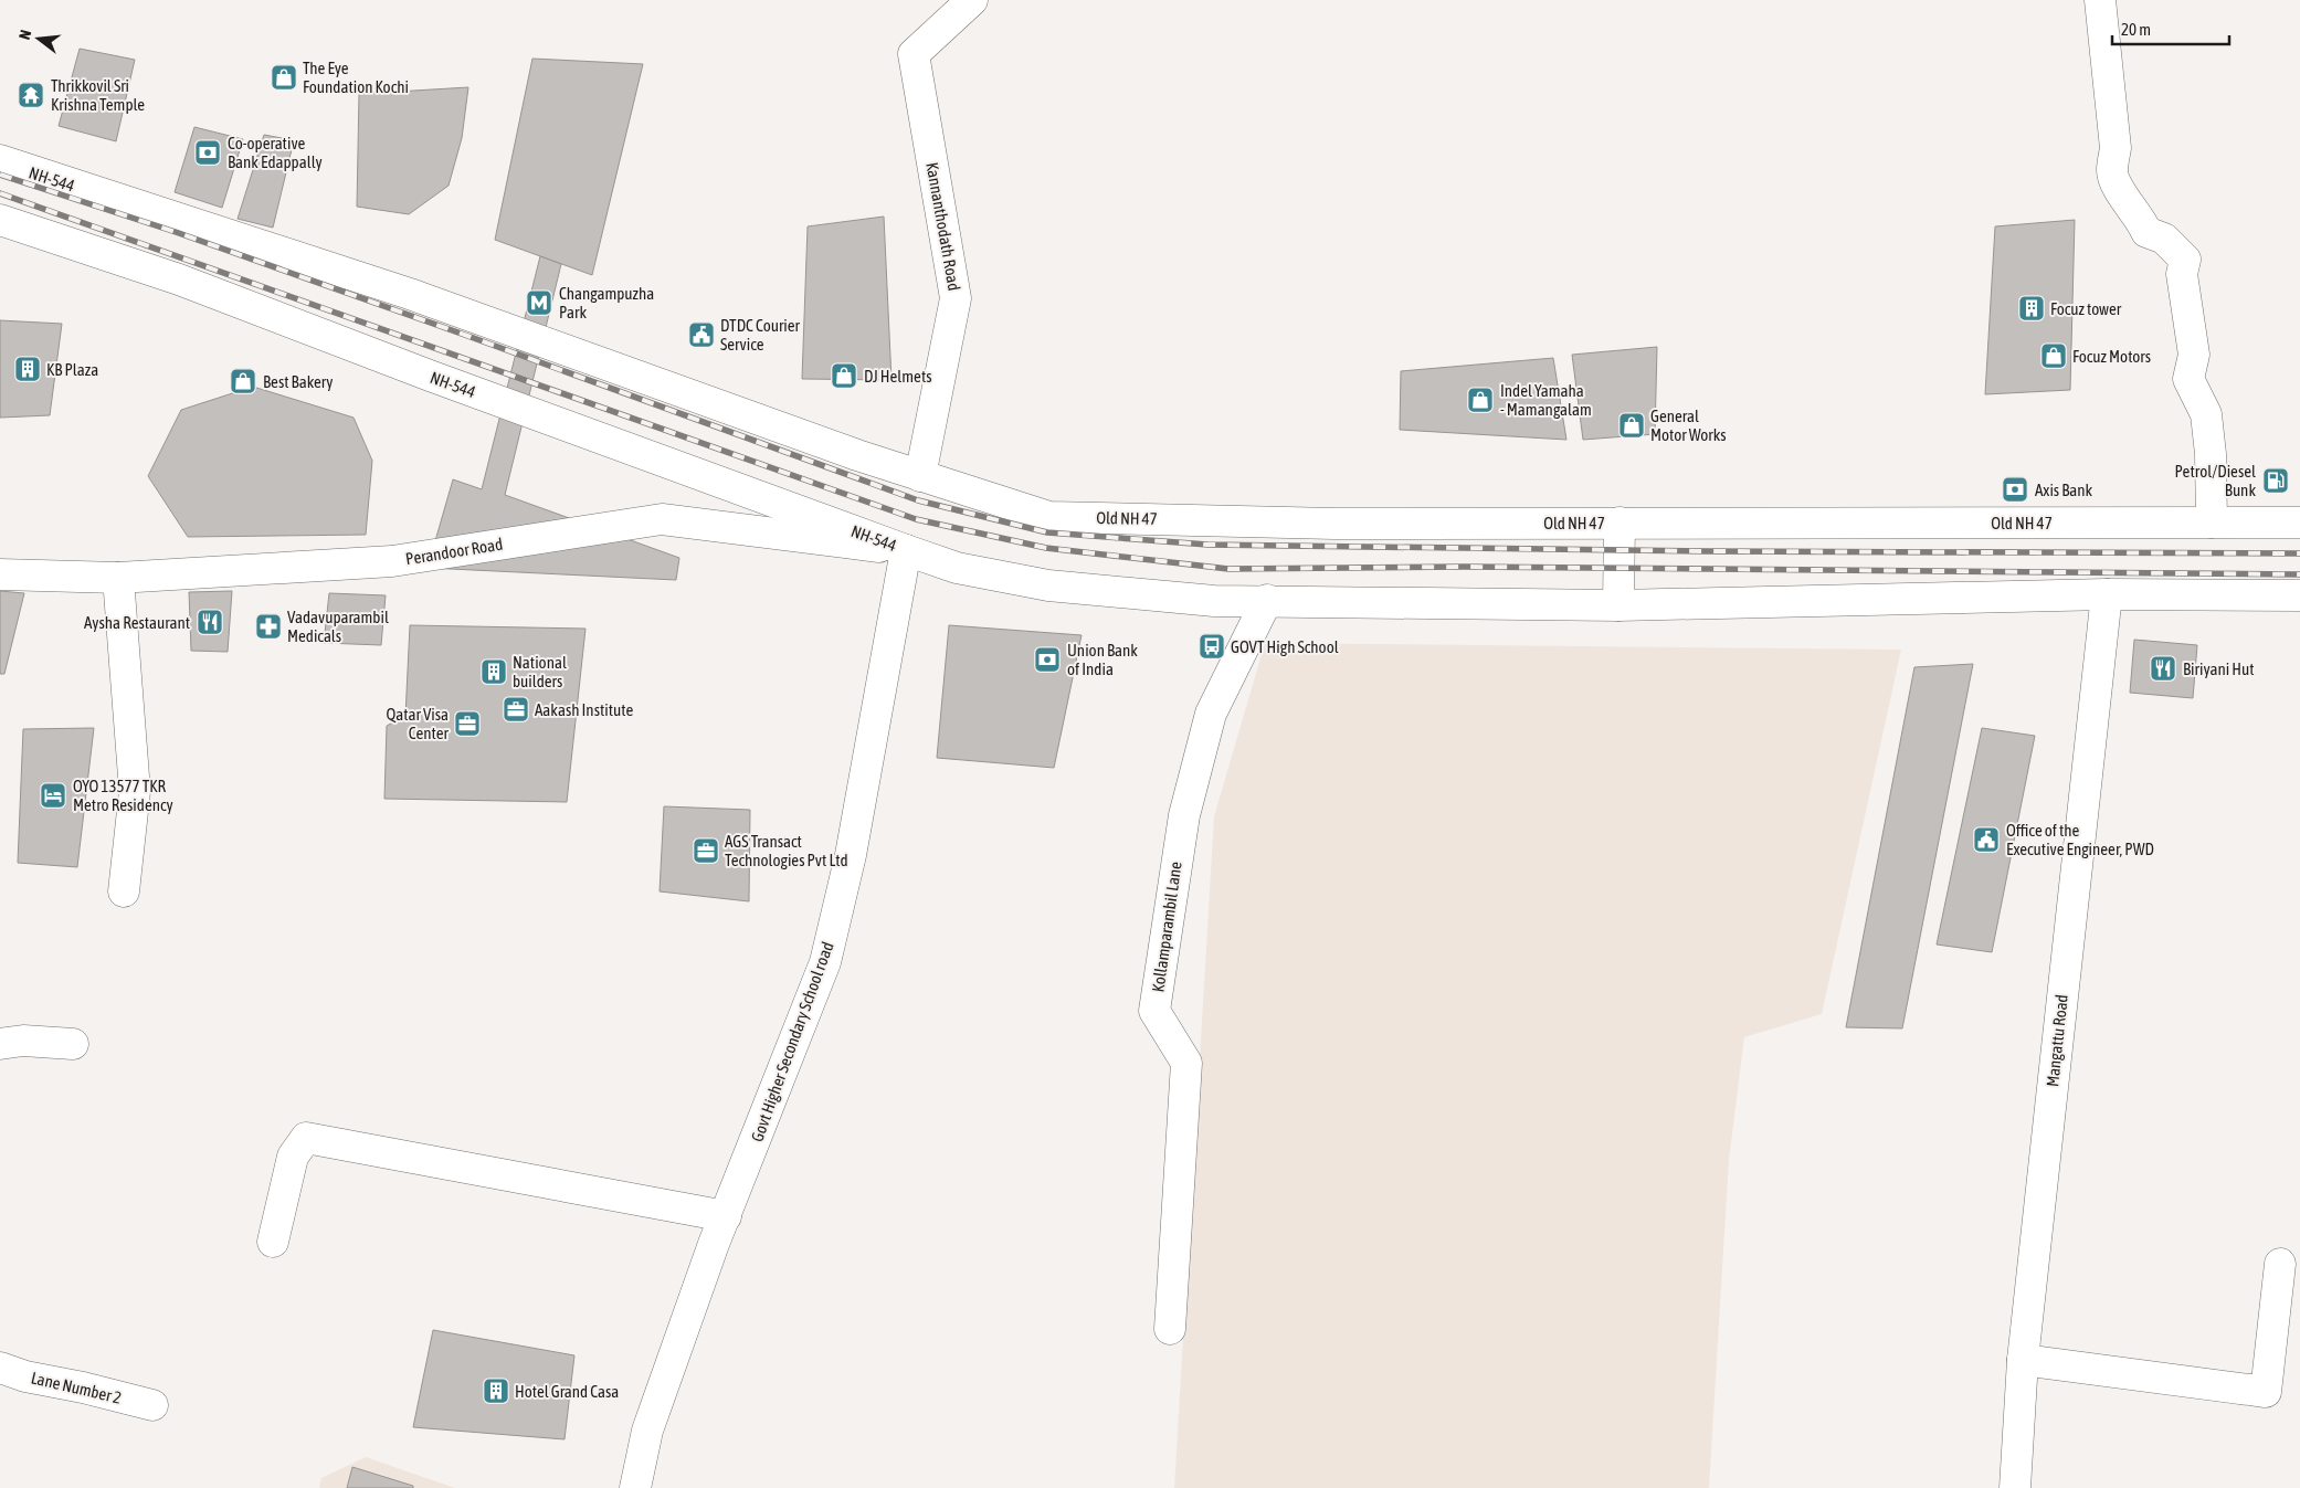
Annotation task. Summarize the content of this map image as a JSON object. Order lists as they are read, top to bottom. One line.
{"streets":{"main road":["NH-544","Kannanthodath Road","Old NH 47","Perandoor Road","Kollamparambil Lane","Mangattu Road","Govt Higher Secondary School road","Lane Number 2"]},"crossings":[["NH-544","Old NH 47"],["NH-544","Perandoor Road"],["NH-544","Govt Higher Secondary School road"],["Kannanthodath Road","Old NH 47"],["Perandoor Road","Govt Higher Secondary School road"]],"places":{"shop":["The Eye Foundation Kochi","Focuz Motors","DJ Helmets","Best Bakery","Indel Yamaha - Mamangalam","General Motor Works"],"temple":["Thrikkovil Sri Krishna Temple"],"bank":["Co-operative Bank Edappally","Axis Bank","Union Bank of India"],"metro station":["Changampuzha Park"],"building":["Focuz tower","KB Plaza","National builders","Hotel Grand Casa"],"public building":["DTDC Courier Service","Office of the Executive Engineer, PWD"],"fuel station":["Petrol/Diesel Bunk"],"restaurant":["Aysha Restaurant","Biriyani Hut"],"pharmacy":["Vadavuparambil Medicals"],"bus stop":["GOVT High School"],"office":["Aakash Institute","Qatar Visa Center","AGS Transact Technologies Pvt Ltd"],"hotel":["OYO 13577 TKR Metro Residency"]},"scale_bar":"20 m","north":"left"}
